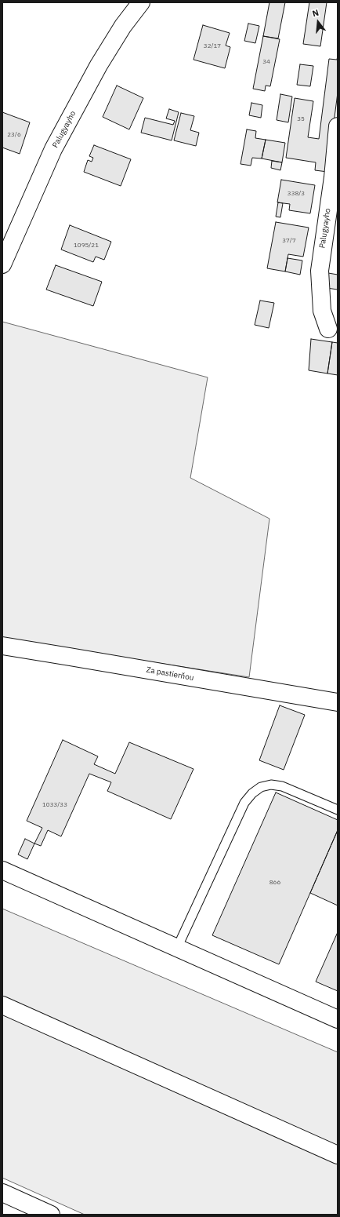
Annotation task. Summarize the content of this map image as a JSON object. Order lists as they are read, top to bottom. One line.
{"streets":{"main road":["Palugyayho","Za pastierňou"]},"house_numbers":["32/17","34","35","23/6","338/3","37/7","1095/21","1033/33","866"],"north":"top"}
